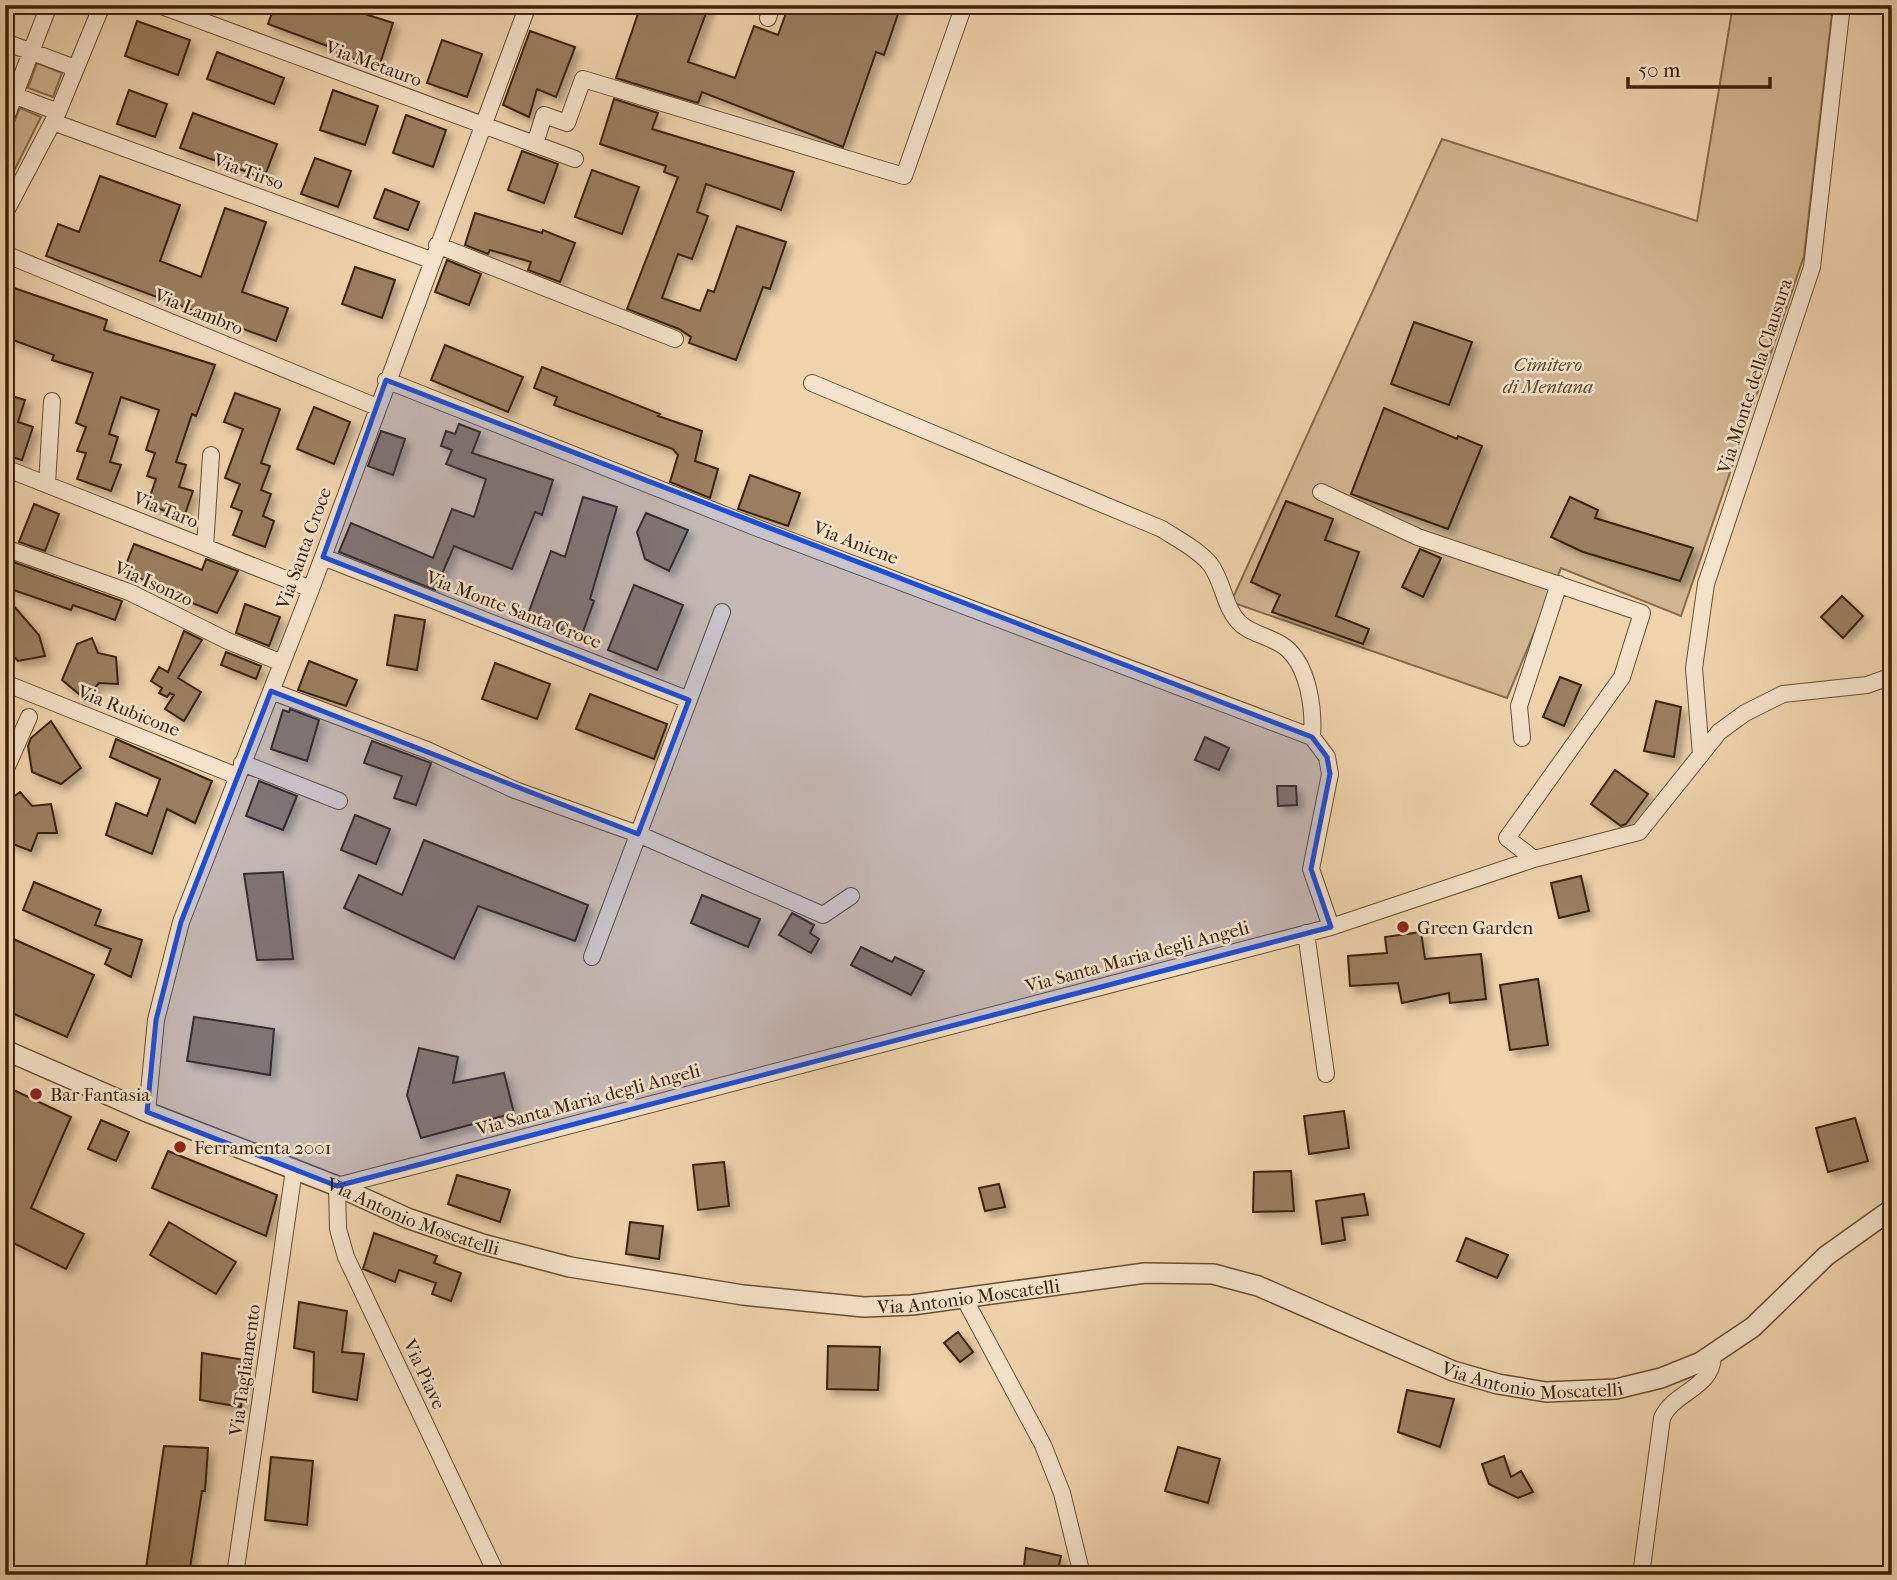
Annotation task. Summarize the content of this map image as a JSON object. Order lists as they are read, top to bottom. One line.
{"streets":{"street":["Via Metauro","Via Tirso","Via Lambro","Via Monte della Clausura","Via Taro","Via Aniene","Via Santa Croce","Via Isonzo","Via Monte Santa Croce","Via Rubicone","Via Santa Maria degli Angeli","Via Antonio Moscatelli","Via Tagliamento","Via Piave"]},"crossings":[["Via Metauro","Via Santa Croce"],["Via Tirso","Via Santa Croce"],["Via Lambro","Via Santa Croce"],["Via Monte della Clausura","Via Santa Maria degli Angeli"],["Via Taro","Via Santa Croce"],["Via Aniene","Via Santa Croce"],["Via Santa Croce","Via Isonzo"],["Via Santa Croce","Via Monte Santa Croce"],["Via Santa Croce","Via Rubicone"],["Via Santa Croce","Via Antonio Moscatelli"],["Via Santa Maria degli Angeli","Via Antonio Moscatelli"],["Via Santa Maria degli Angeli","Via Piave"],["Via Antonio Moscatelli","Via Tagliamento"],["Via Antonio Moscatelli","Via Piave"]],"parks":["Cimitero di Mentana"],"places":["Green Garden","Bar Fantasia","Ferramenta 2001"],"scale_bar":"50 m"}
